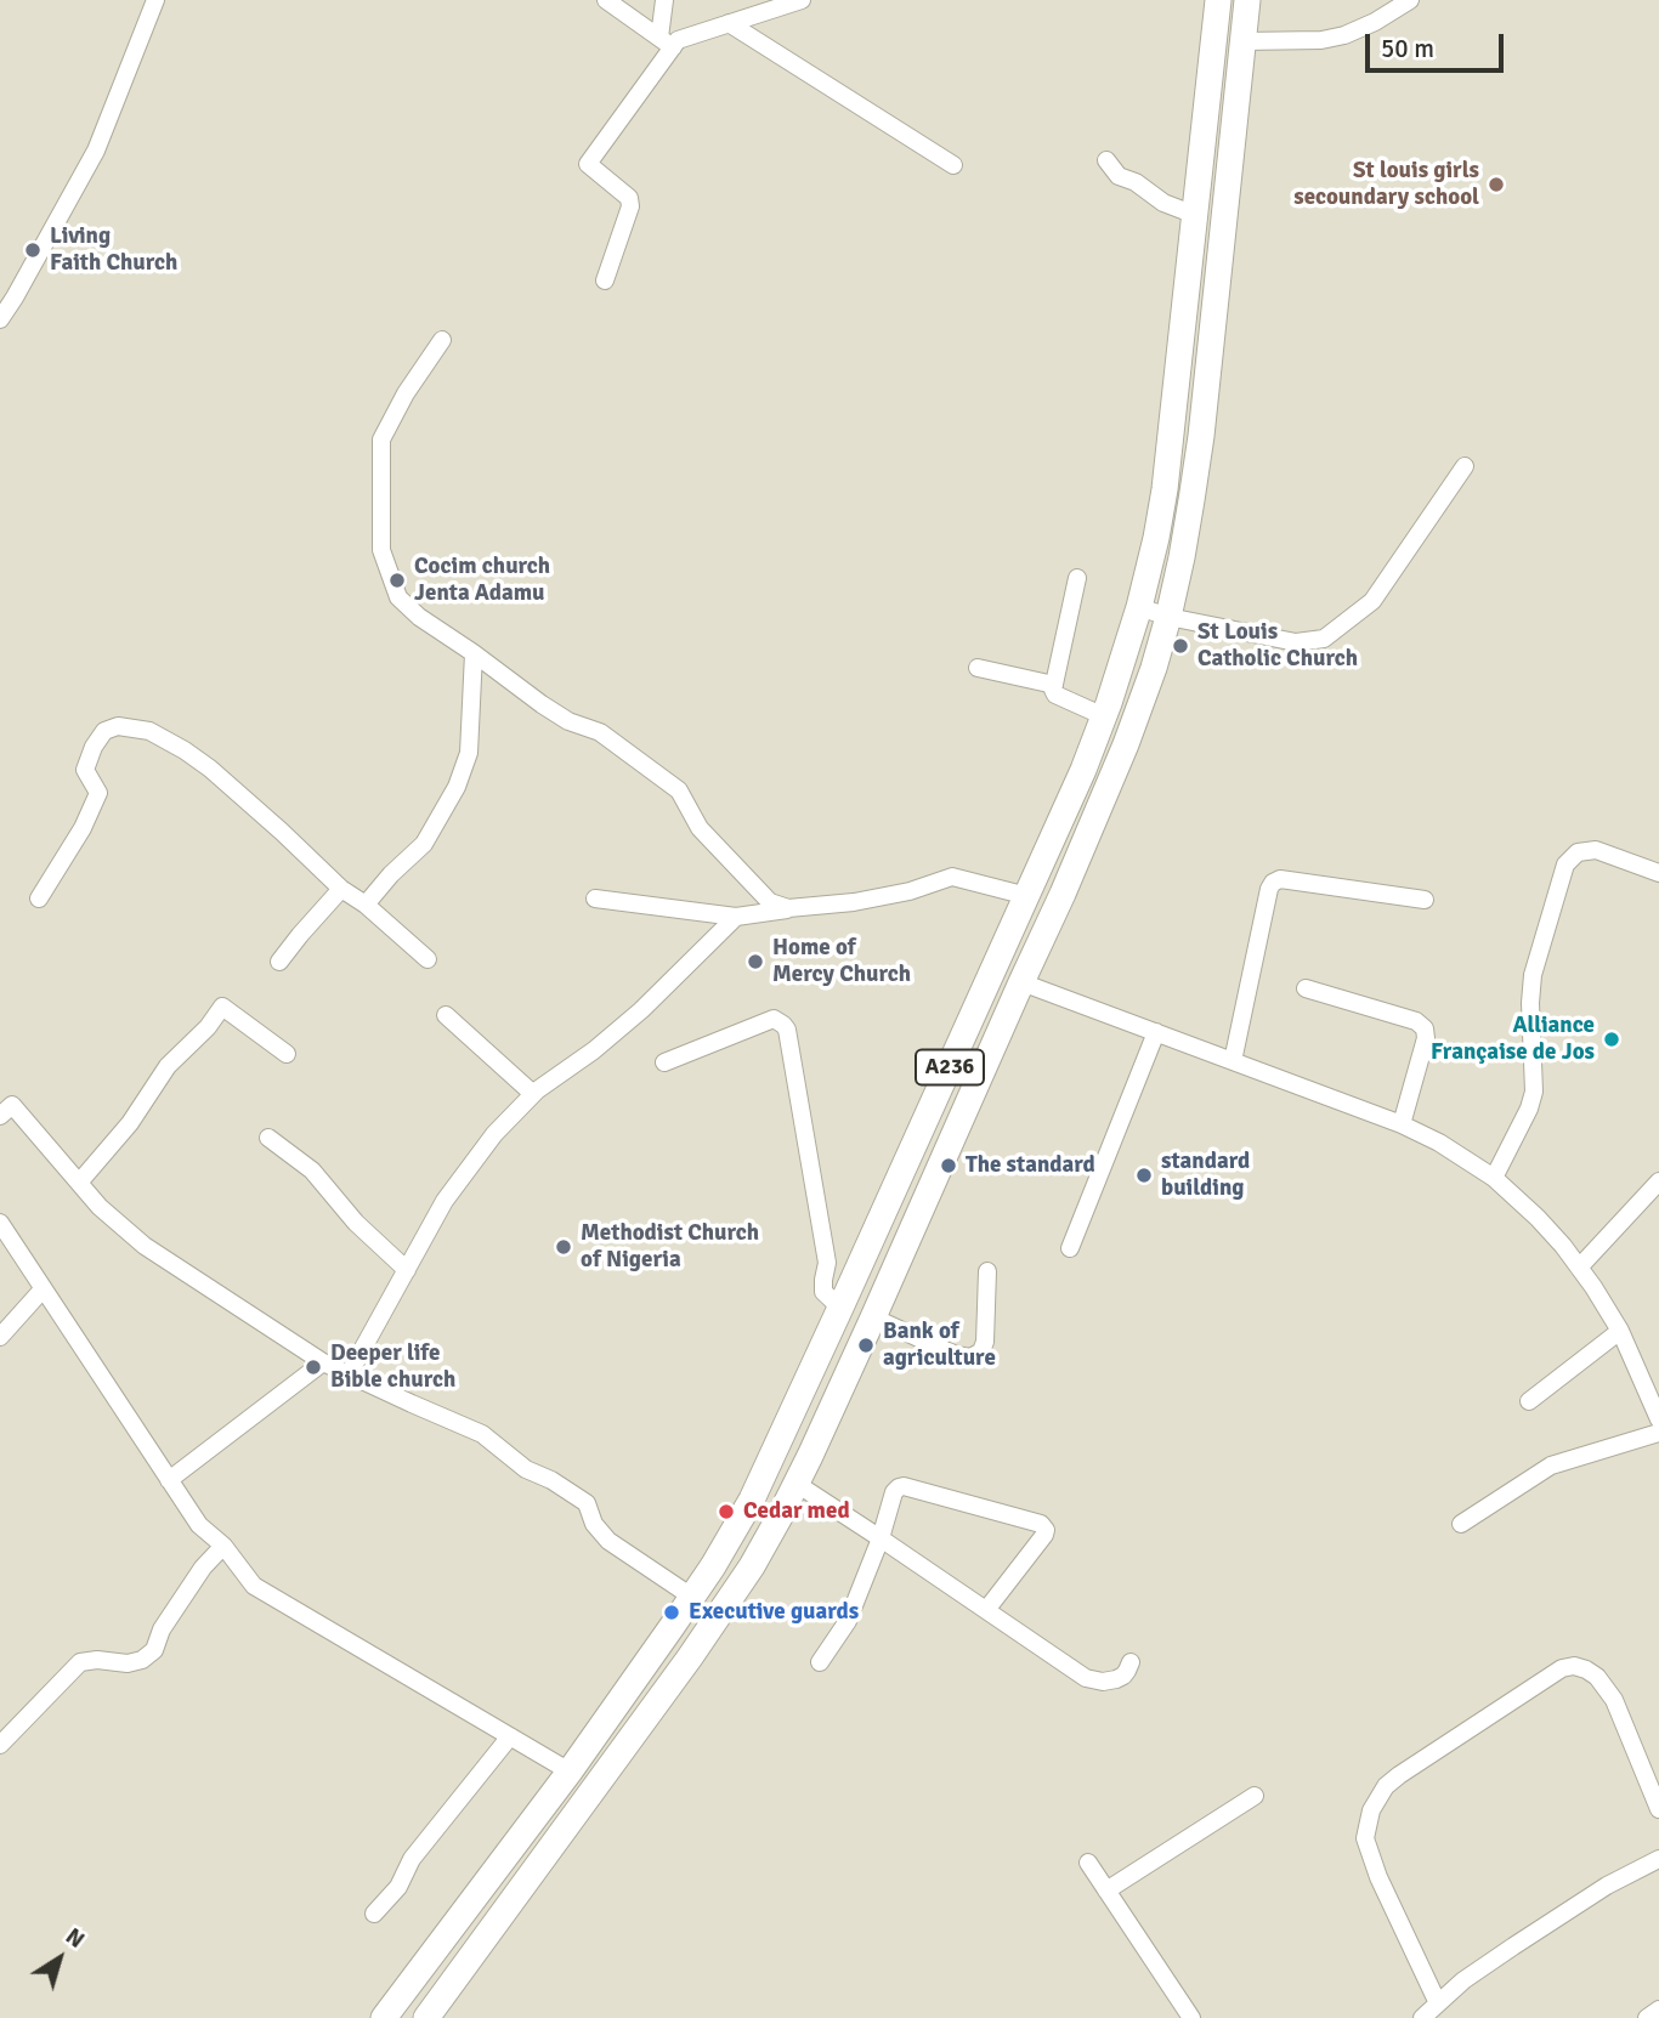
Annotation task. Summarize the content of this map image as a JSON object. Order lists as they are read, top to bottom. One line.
{"streets":{"highway":["A236"]},"places":["St louis girls secoundary school","Living Faith Church","Cocim church Jenta Adamu","St Louis Catholic Church","Home of Mercy Church","Alliance Française de Jos","The standard","standard building","Methodist Church of Nigeria","Bank of agriculture","Deeper life Bible church","Cedar med","Executive guards"],"scale_bar":"50 m","north":"top right"}
